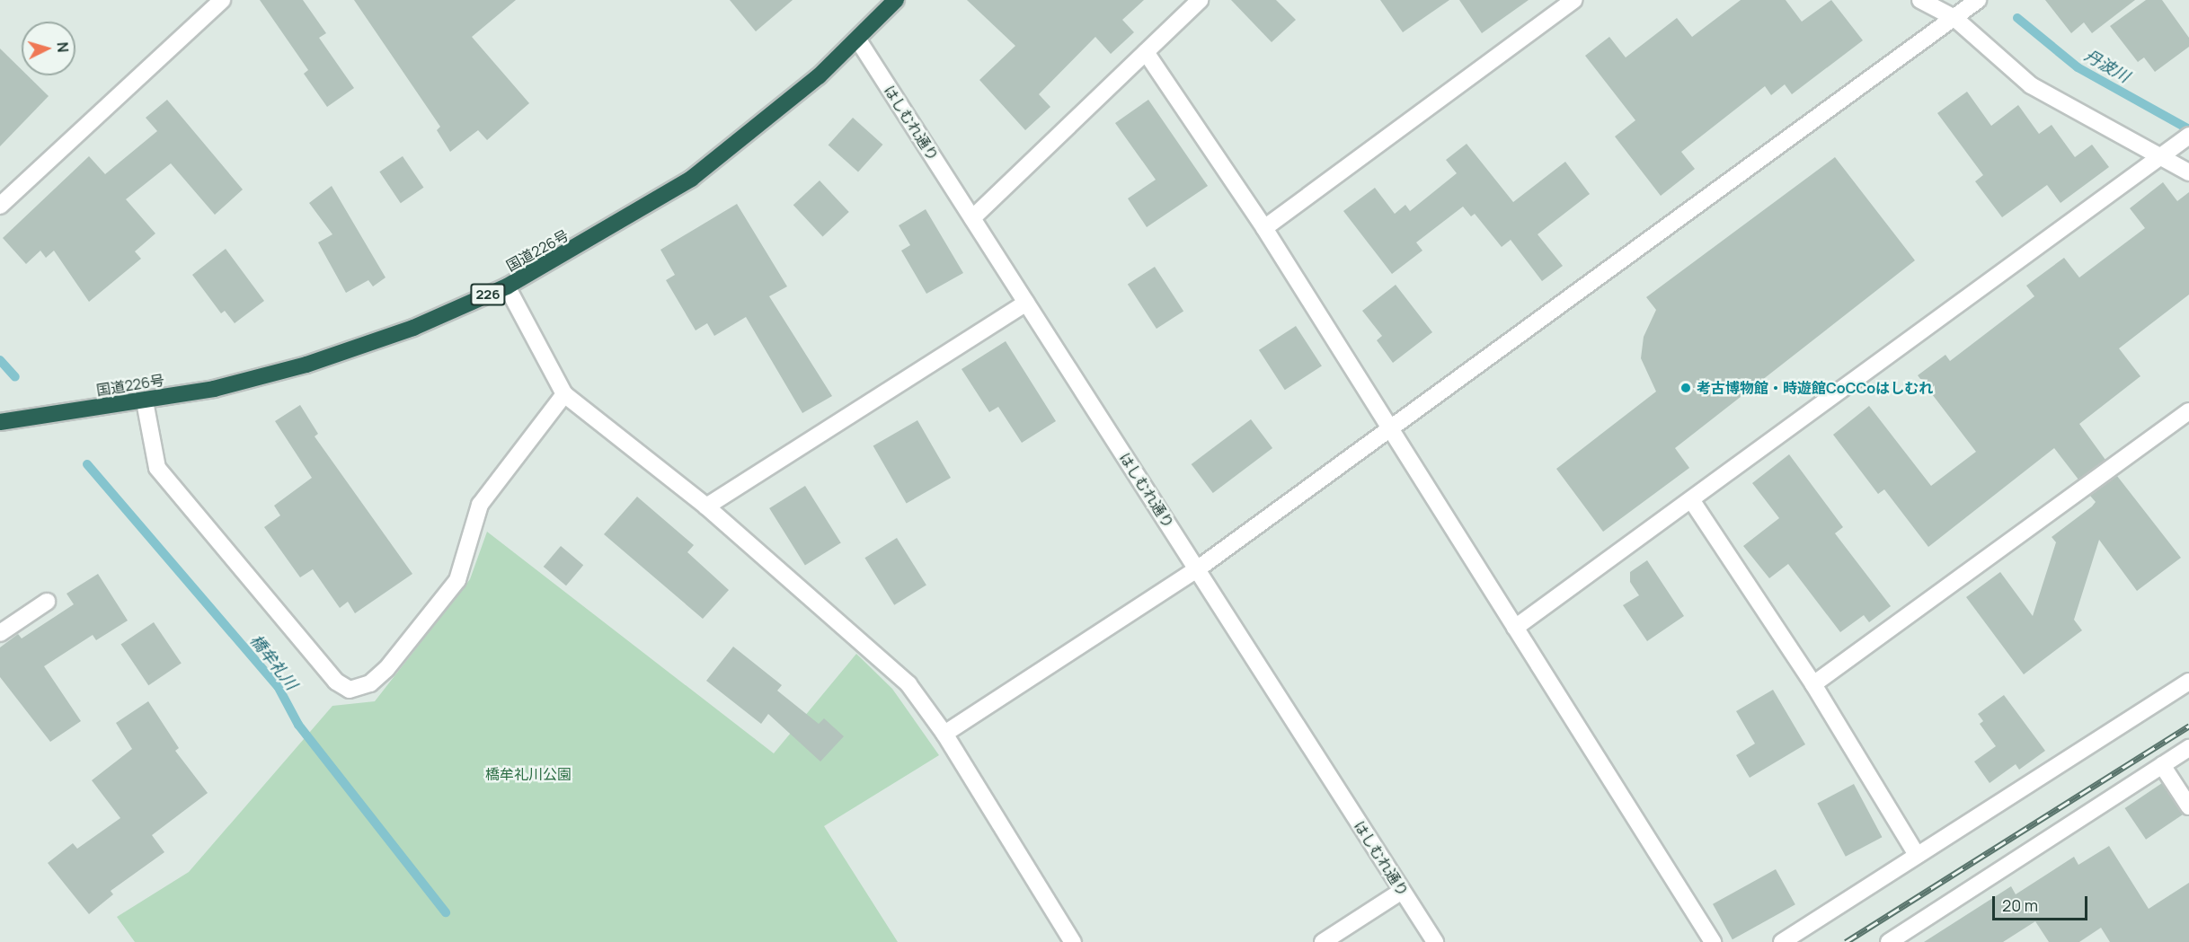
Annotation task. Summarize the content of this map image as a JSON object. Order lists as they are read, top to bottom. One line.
{"streets":{"highway":["国道226号","226"],"street":["はしむれ通り"]},"crossings":[["はしむれ通り","国道226号"]],"water":["丹波川","橋牟礼川"],"parks":["橋牟礼川公園"],"places":["考古博物館・時遊館CoCCoはしむれ"],"scale_bar":"20 m","north":"right"}
